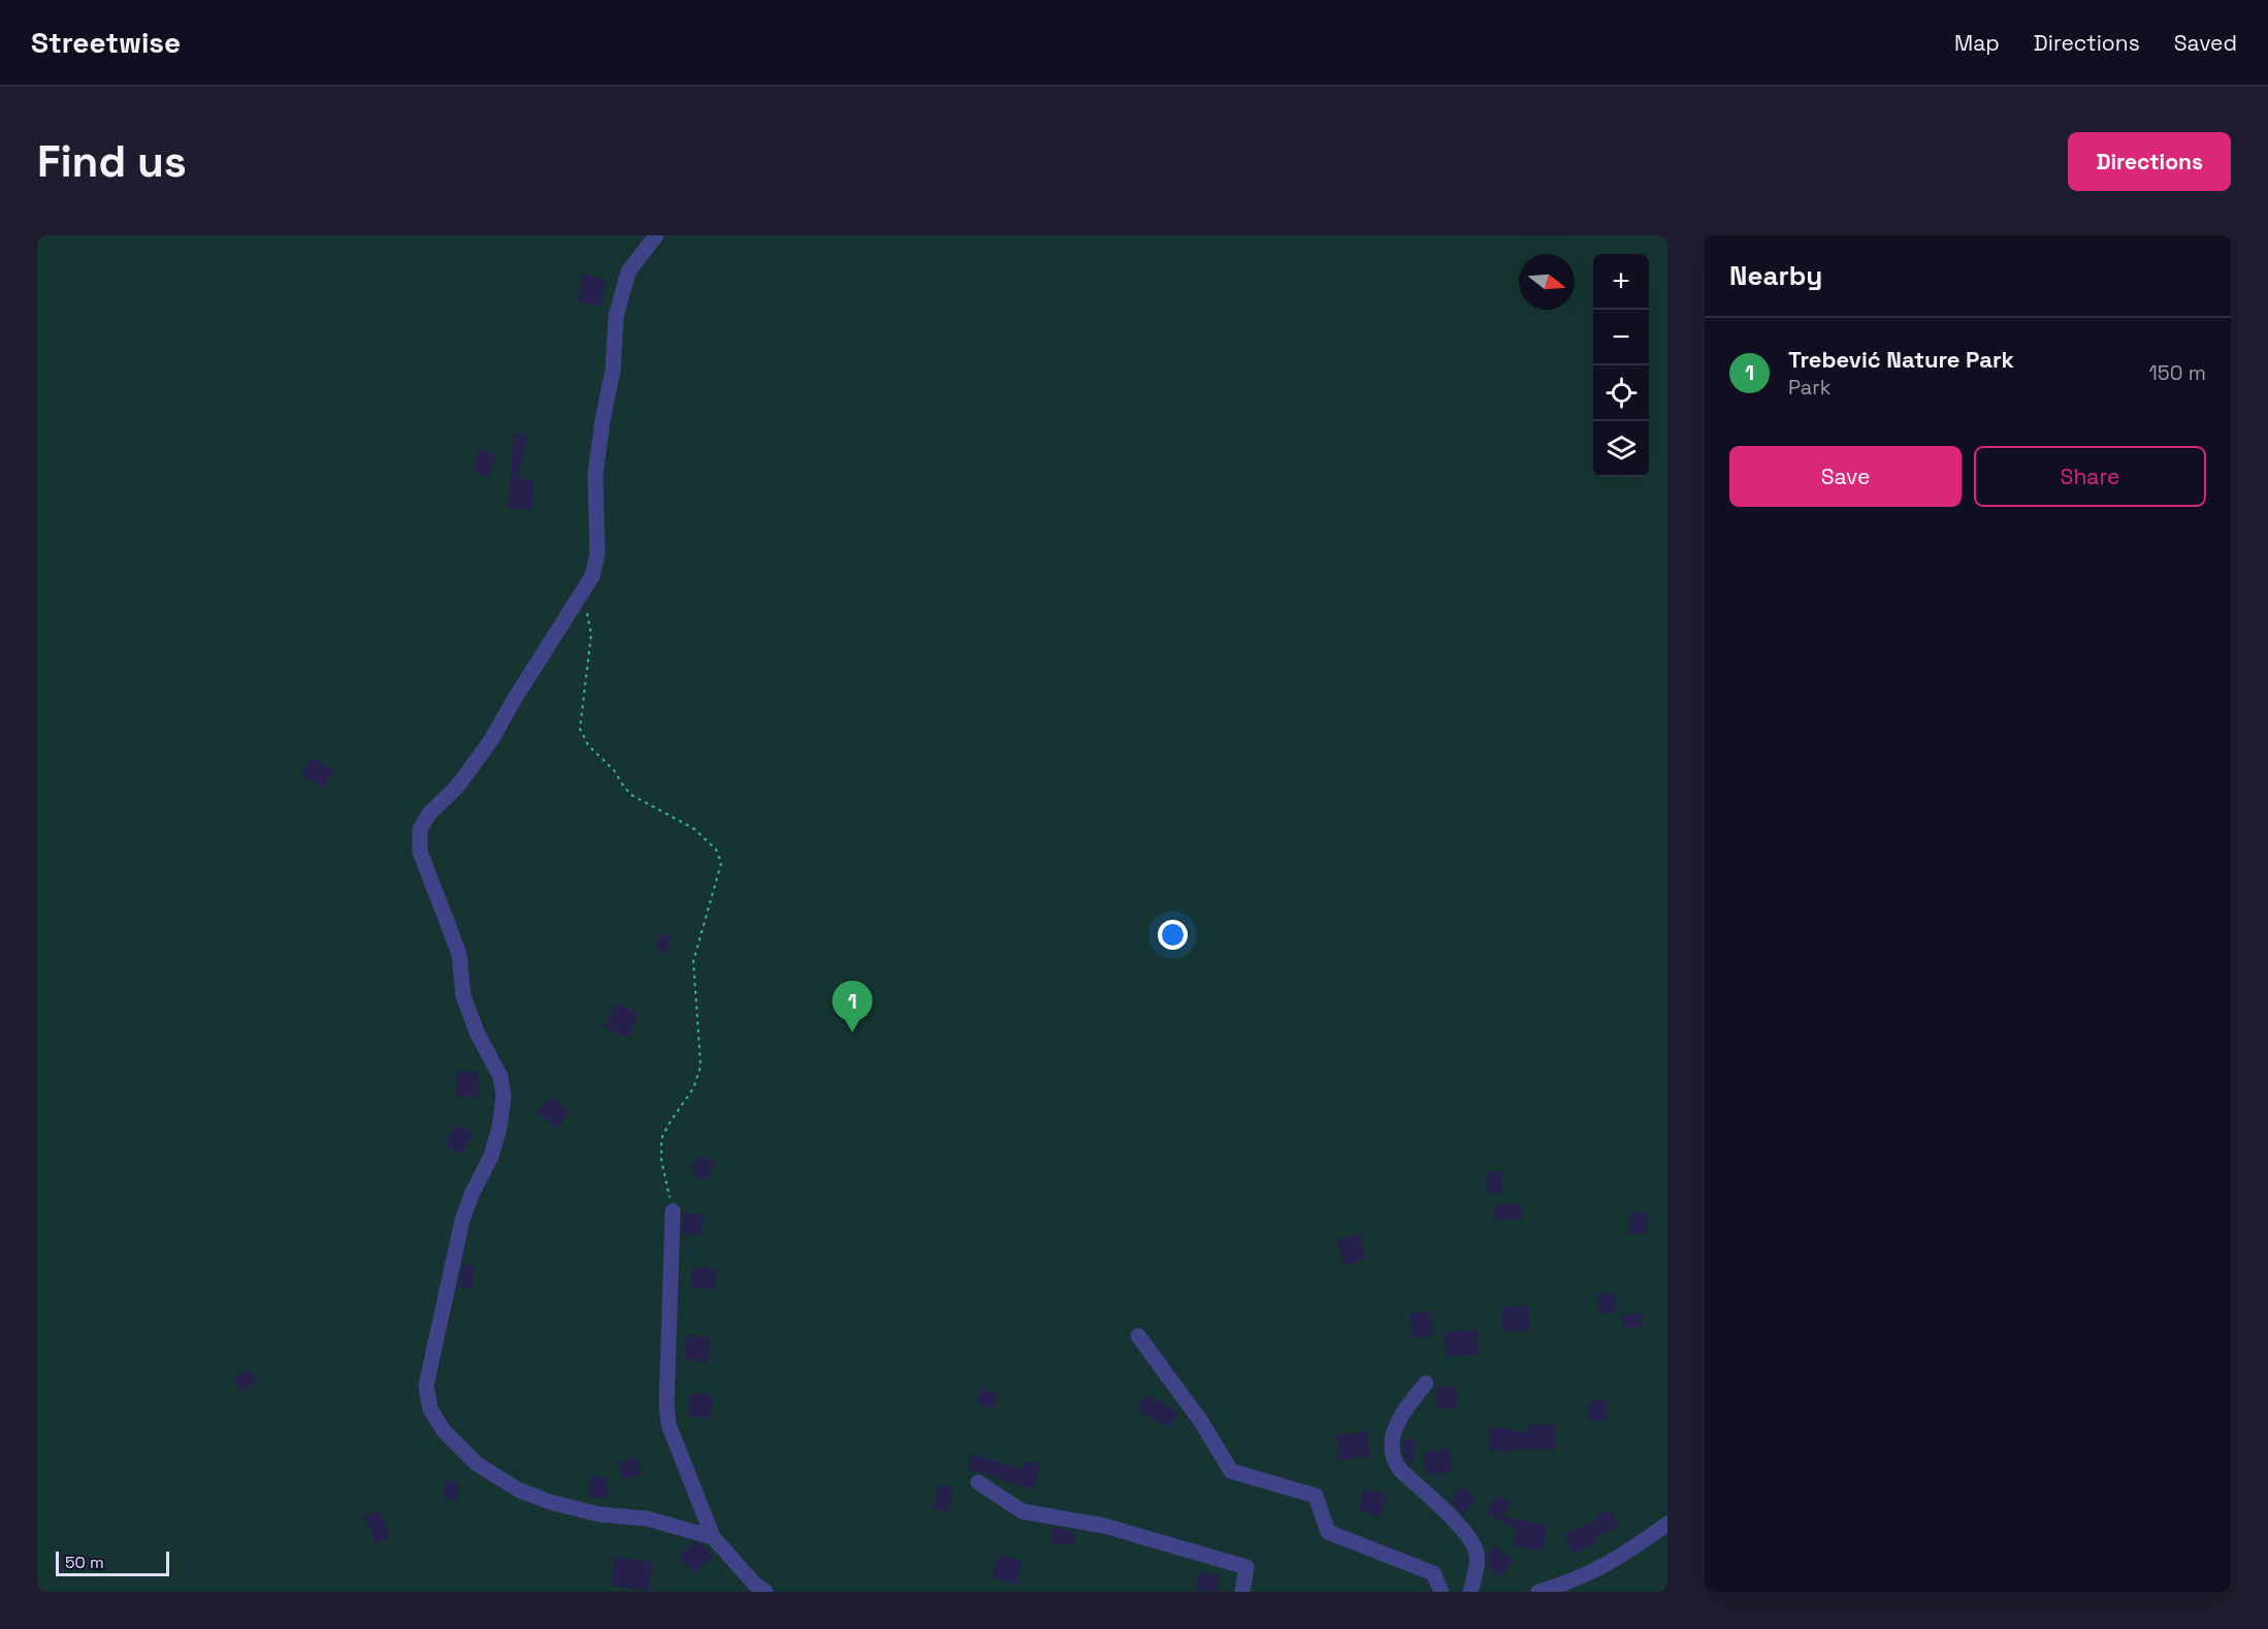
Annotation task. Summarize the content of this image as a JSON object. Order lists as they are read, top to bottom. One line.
{"scale_bar":"50 m","north":"right","page":{"header":"Streetwise","nav":["Map","Directions","Saved"],"buttons":["Directions",["Save","Share"]],"title":"Find us","heading":"Nearby","map_buttons":["+","−"],"list":[{"mark":"1","name":"Trebević Nature Park","note":"Park","value":"150 m"}],"pins":"1","scale":"50 m"}}
